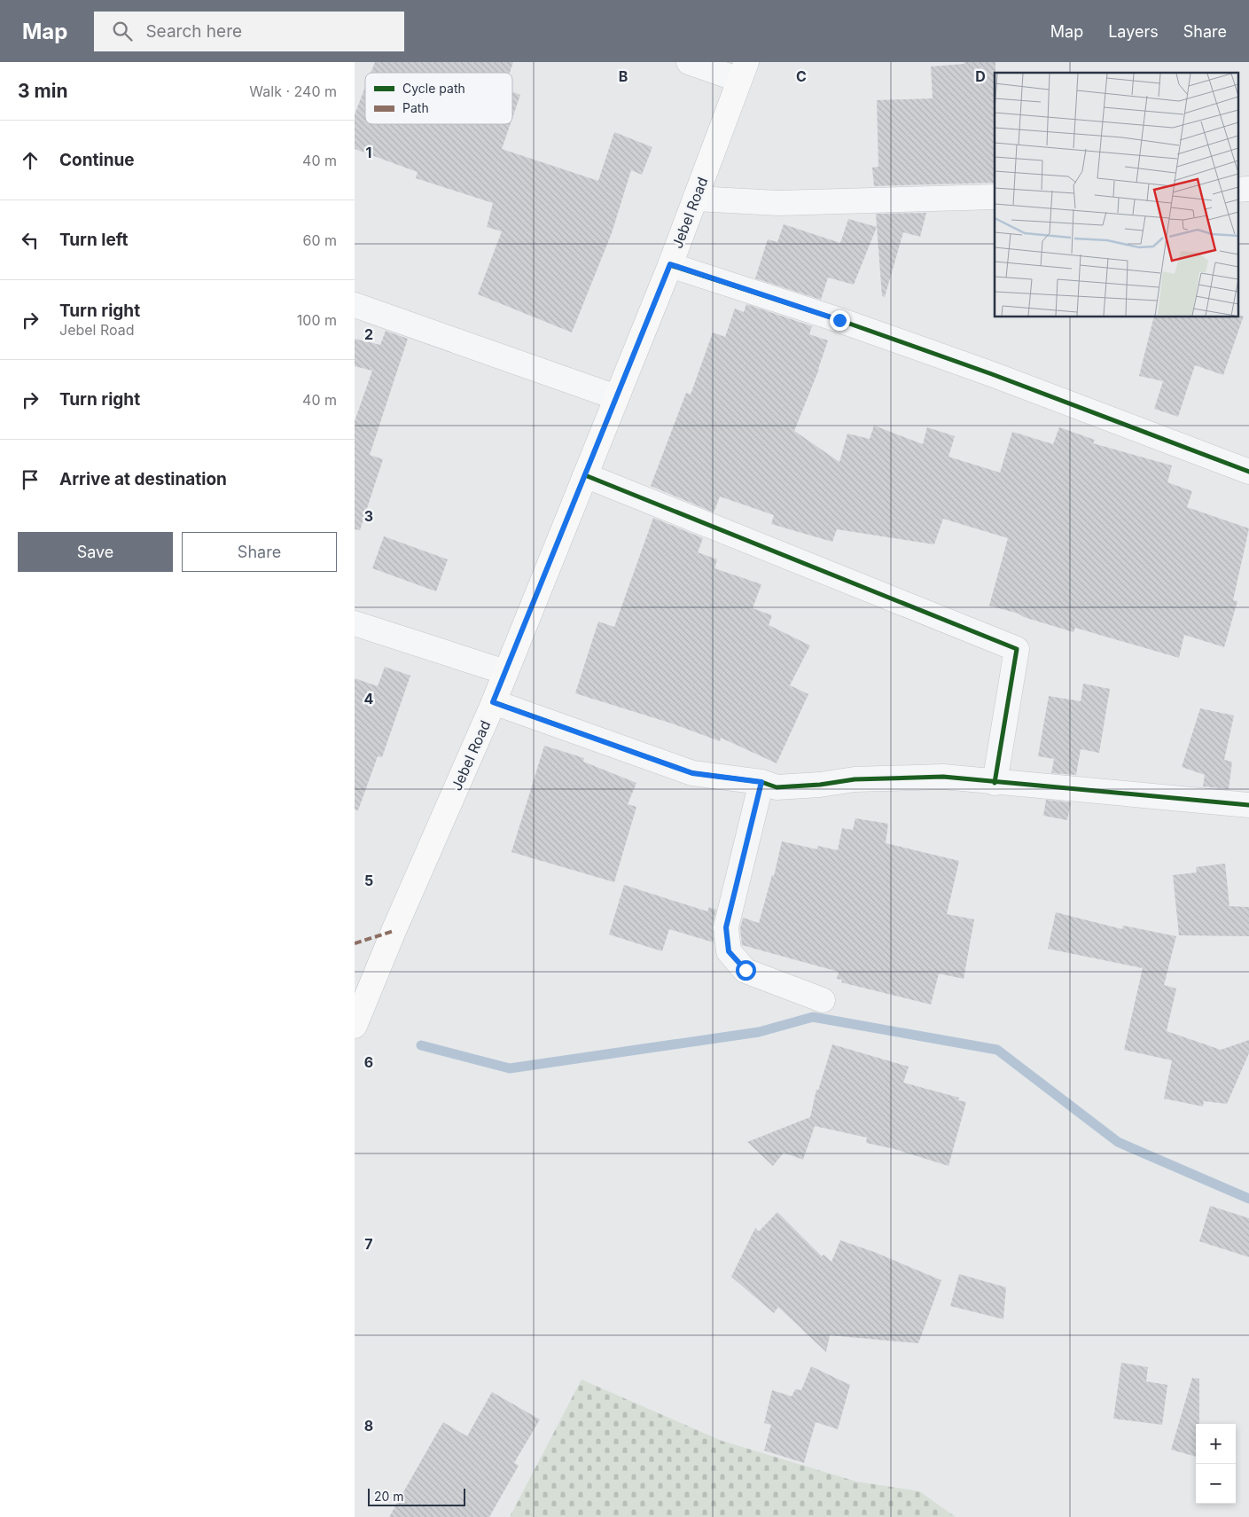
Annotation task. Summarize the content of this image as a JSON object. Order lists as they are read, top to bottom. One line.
{"streets":{"main road":["Jebel Road"]},"legend":["Cycle path","Path"],"scale_bar":"20 m","page":{"header":"Map","search":"Search here","nav":["Map","Layers","Share"],"heading":["3 min","Walk · 240 m"],"list":[["Continue","40 m"],["Turn left","60 m"],["Turn right","Jebel Road","100 m"],["Turn right","40 m"],"Arrive at destination"],"buttons":["Save","Share"],"map_buttons":["+","−"],"scale":"20 m"},"grid":{"columns":["B","C","D"],"rows":["1","2","3","4","5","6","7","8"]}}
